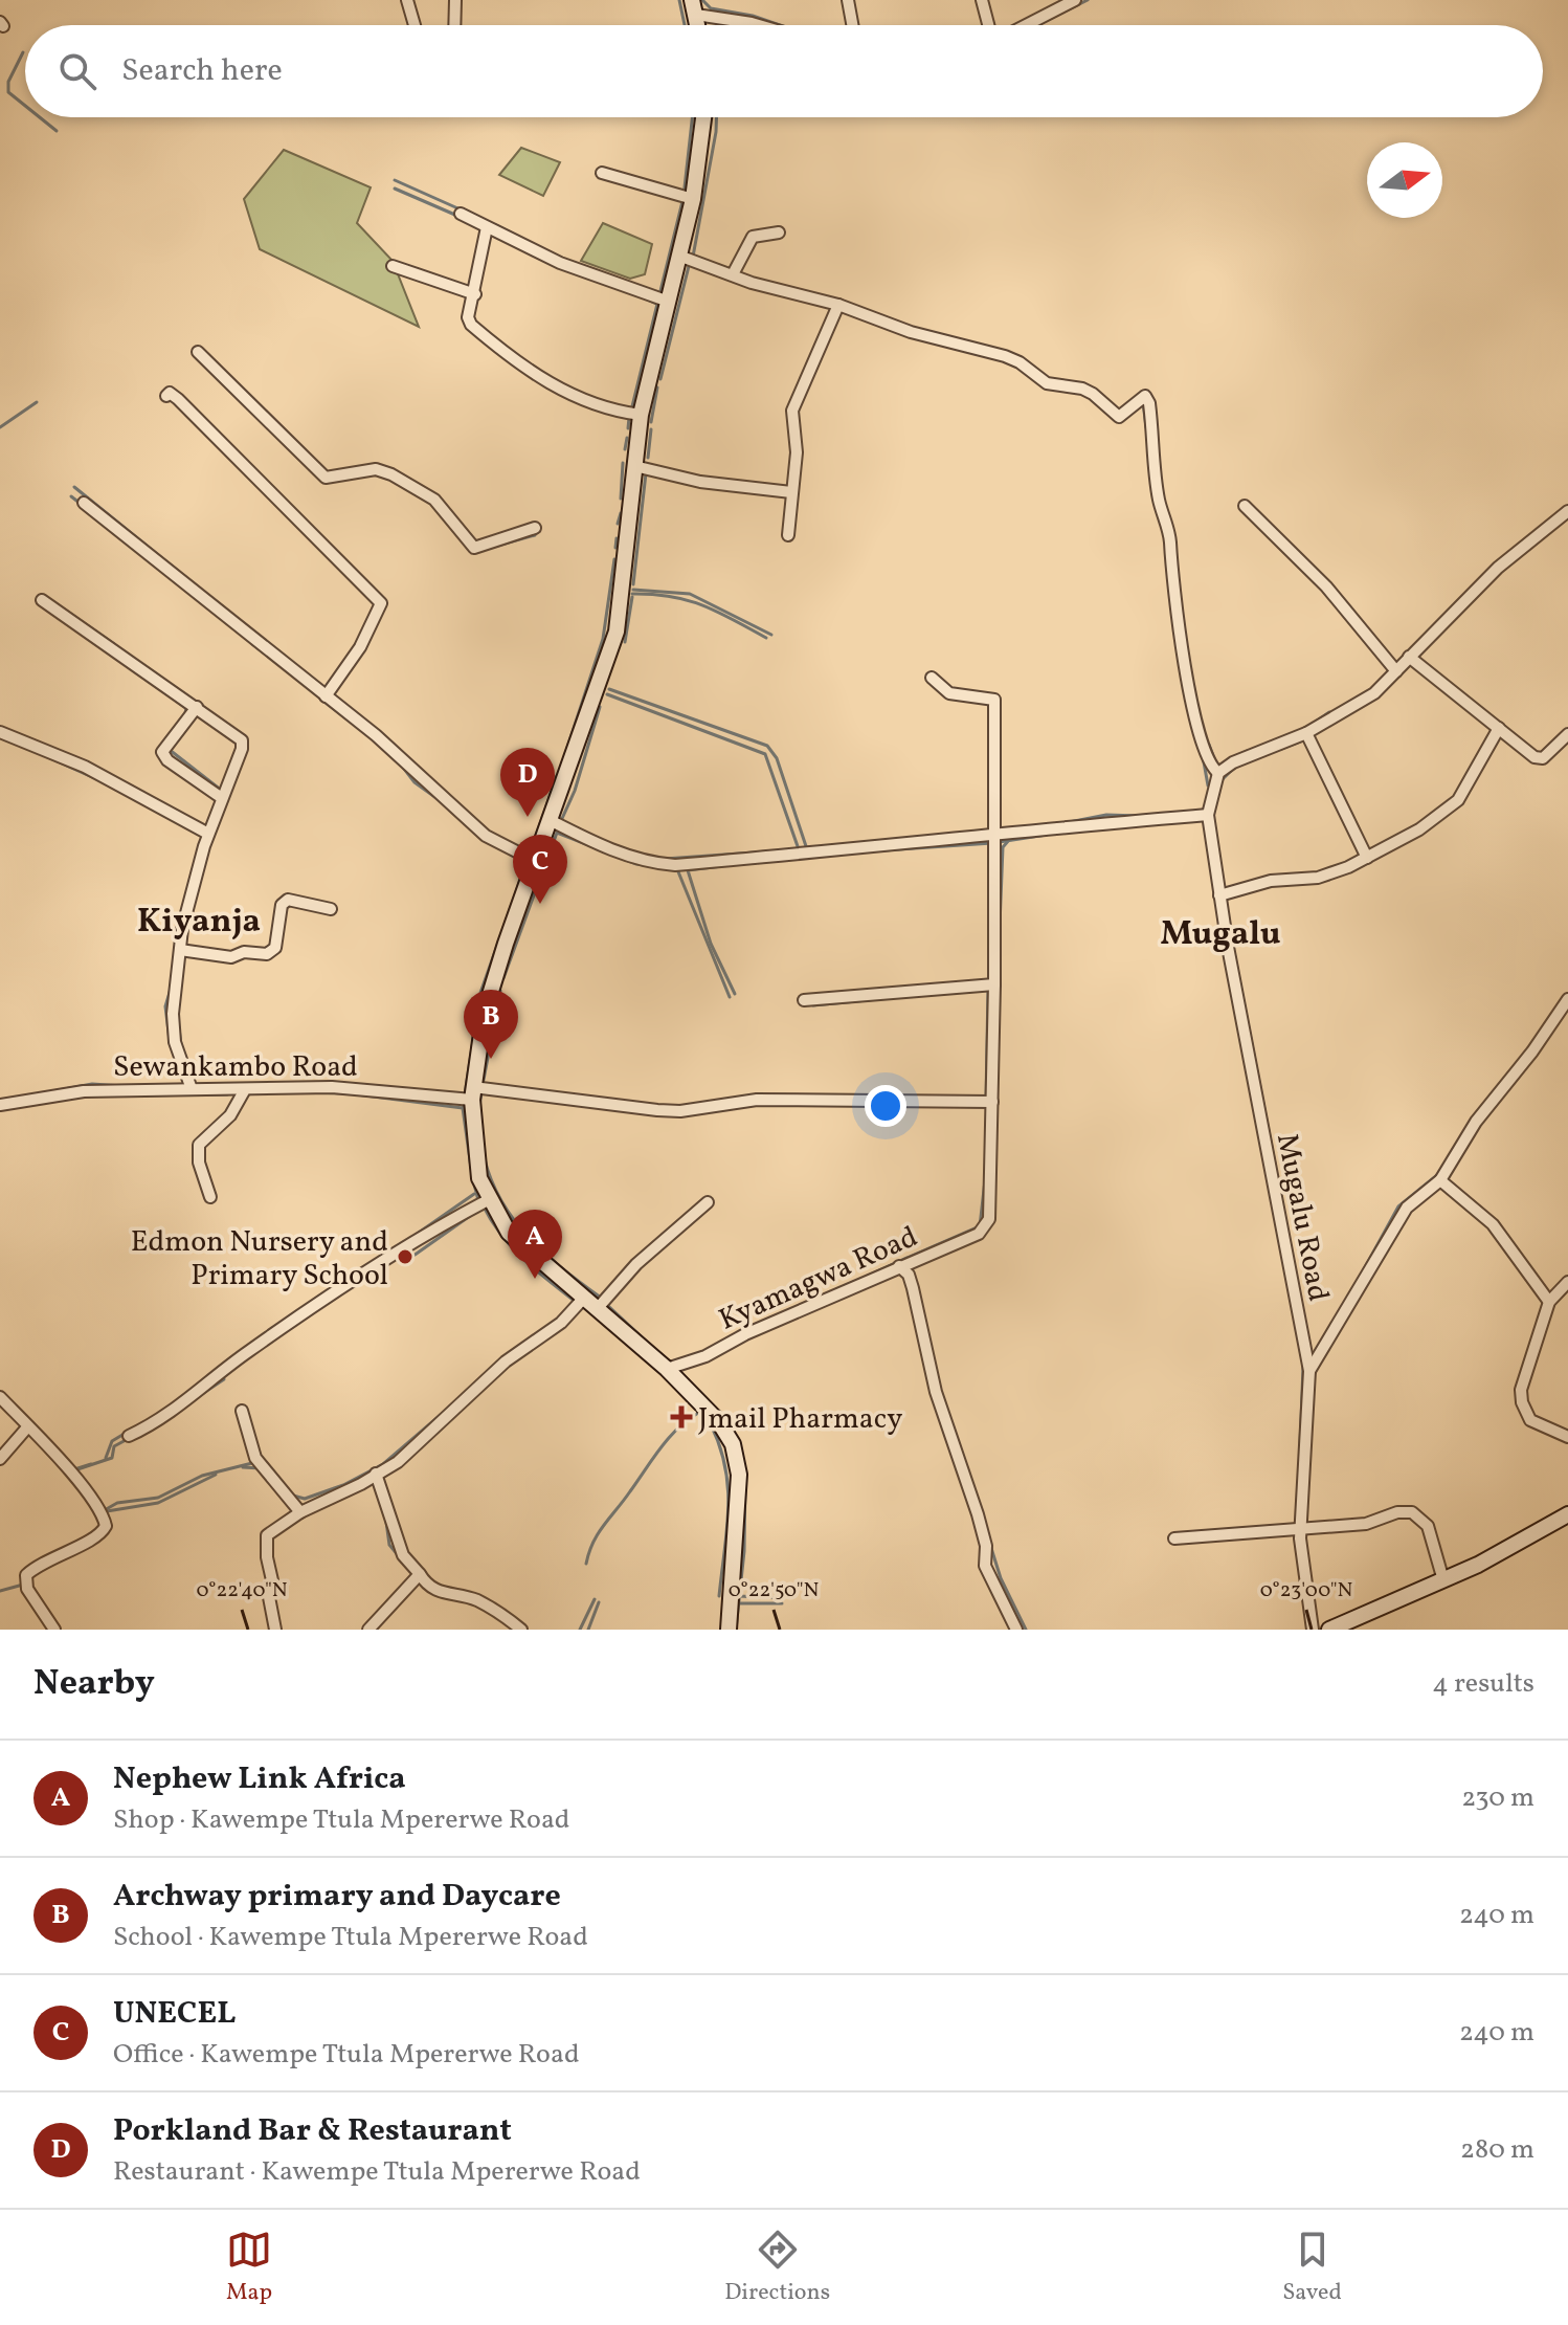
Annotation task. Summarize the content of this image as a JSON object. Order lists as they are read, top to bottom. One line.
{"streets":{"street":["Sewankambo Road","Mugalu Road","Kyamagwa Road"]},"crossings":[["Sewankambo Road","Kyamagwa Road"]],"districts":["Kiyanja","Mugalu"],"places":{"other":["Edmon Nursery and Primary School"],"health":["Jmail Pharmacy"]},"north":"right","page":{"search":"Search here","pins":["D","C","B","A"],"heading":["Nearby","4 results"],"list":[{"mark":"A","name":"Nephew Link Africa","note":"Shop · Kawempe Ttula Mpererwe Road","value":"230 m"},{"mark":"B","name":"Archway primary and Daycare","note":"School · Kawempe Ttula Mpererwe Road","value":"240 m"},{"mark":"C","name":"UNECEL","note":"Office · Kawempe Ttula Mpererwe Road","value":"240 m"},{"mark":"D","name":"Porkland Bar & Restaurant","note":"Restaurant · Kawempe Ttula Mpererwe Road","value":"280 m"}],"nav":["Map","Directions","Saved"]},"coordinates":["0°22'40\"N","0°22'50\"N","0°23'00\"N"]}
